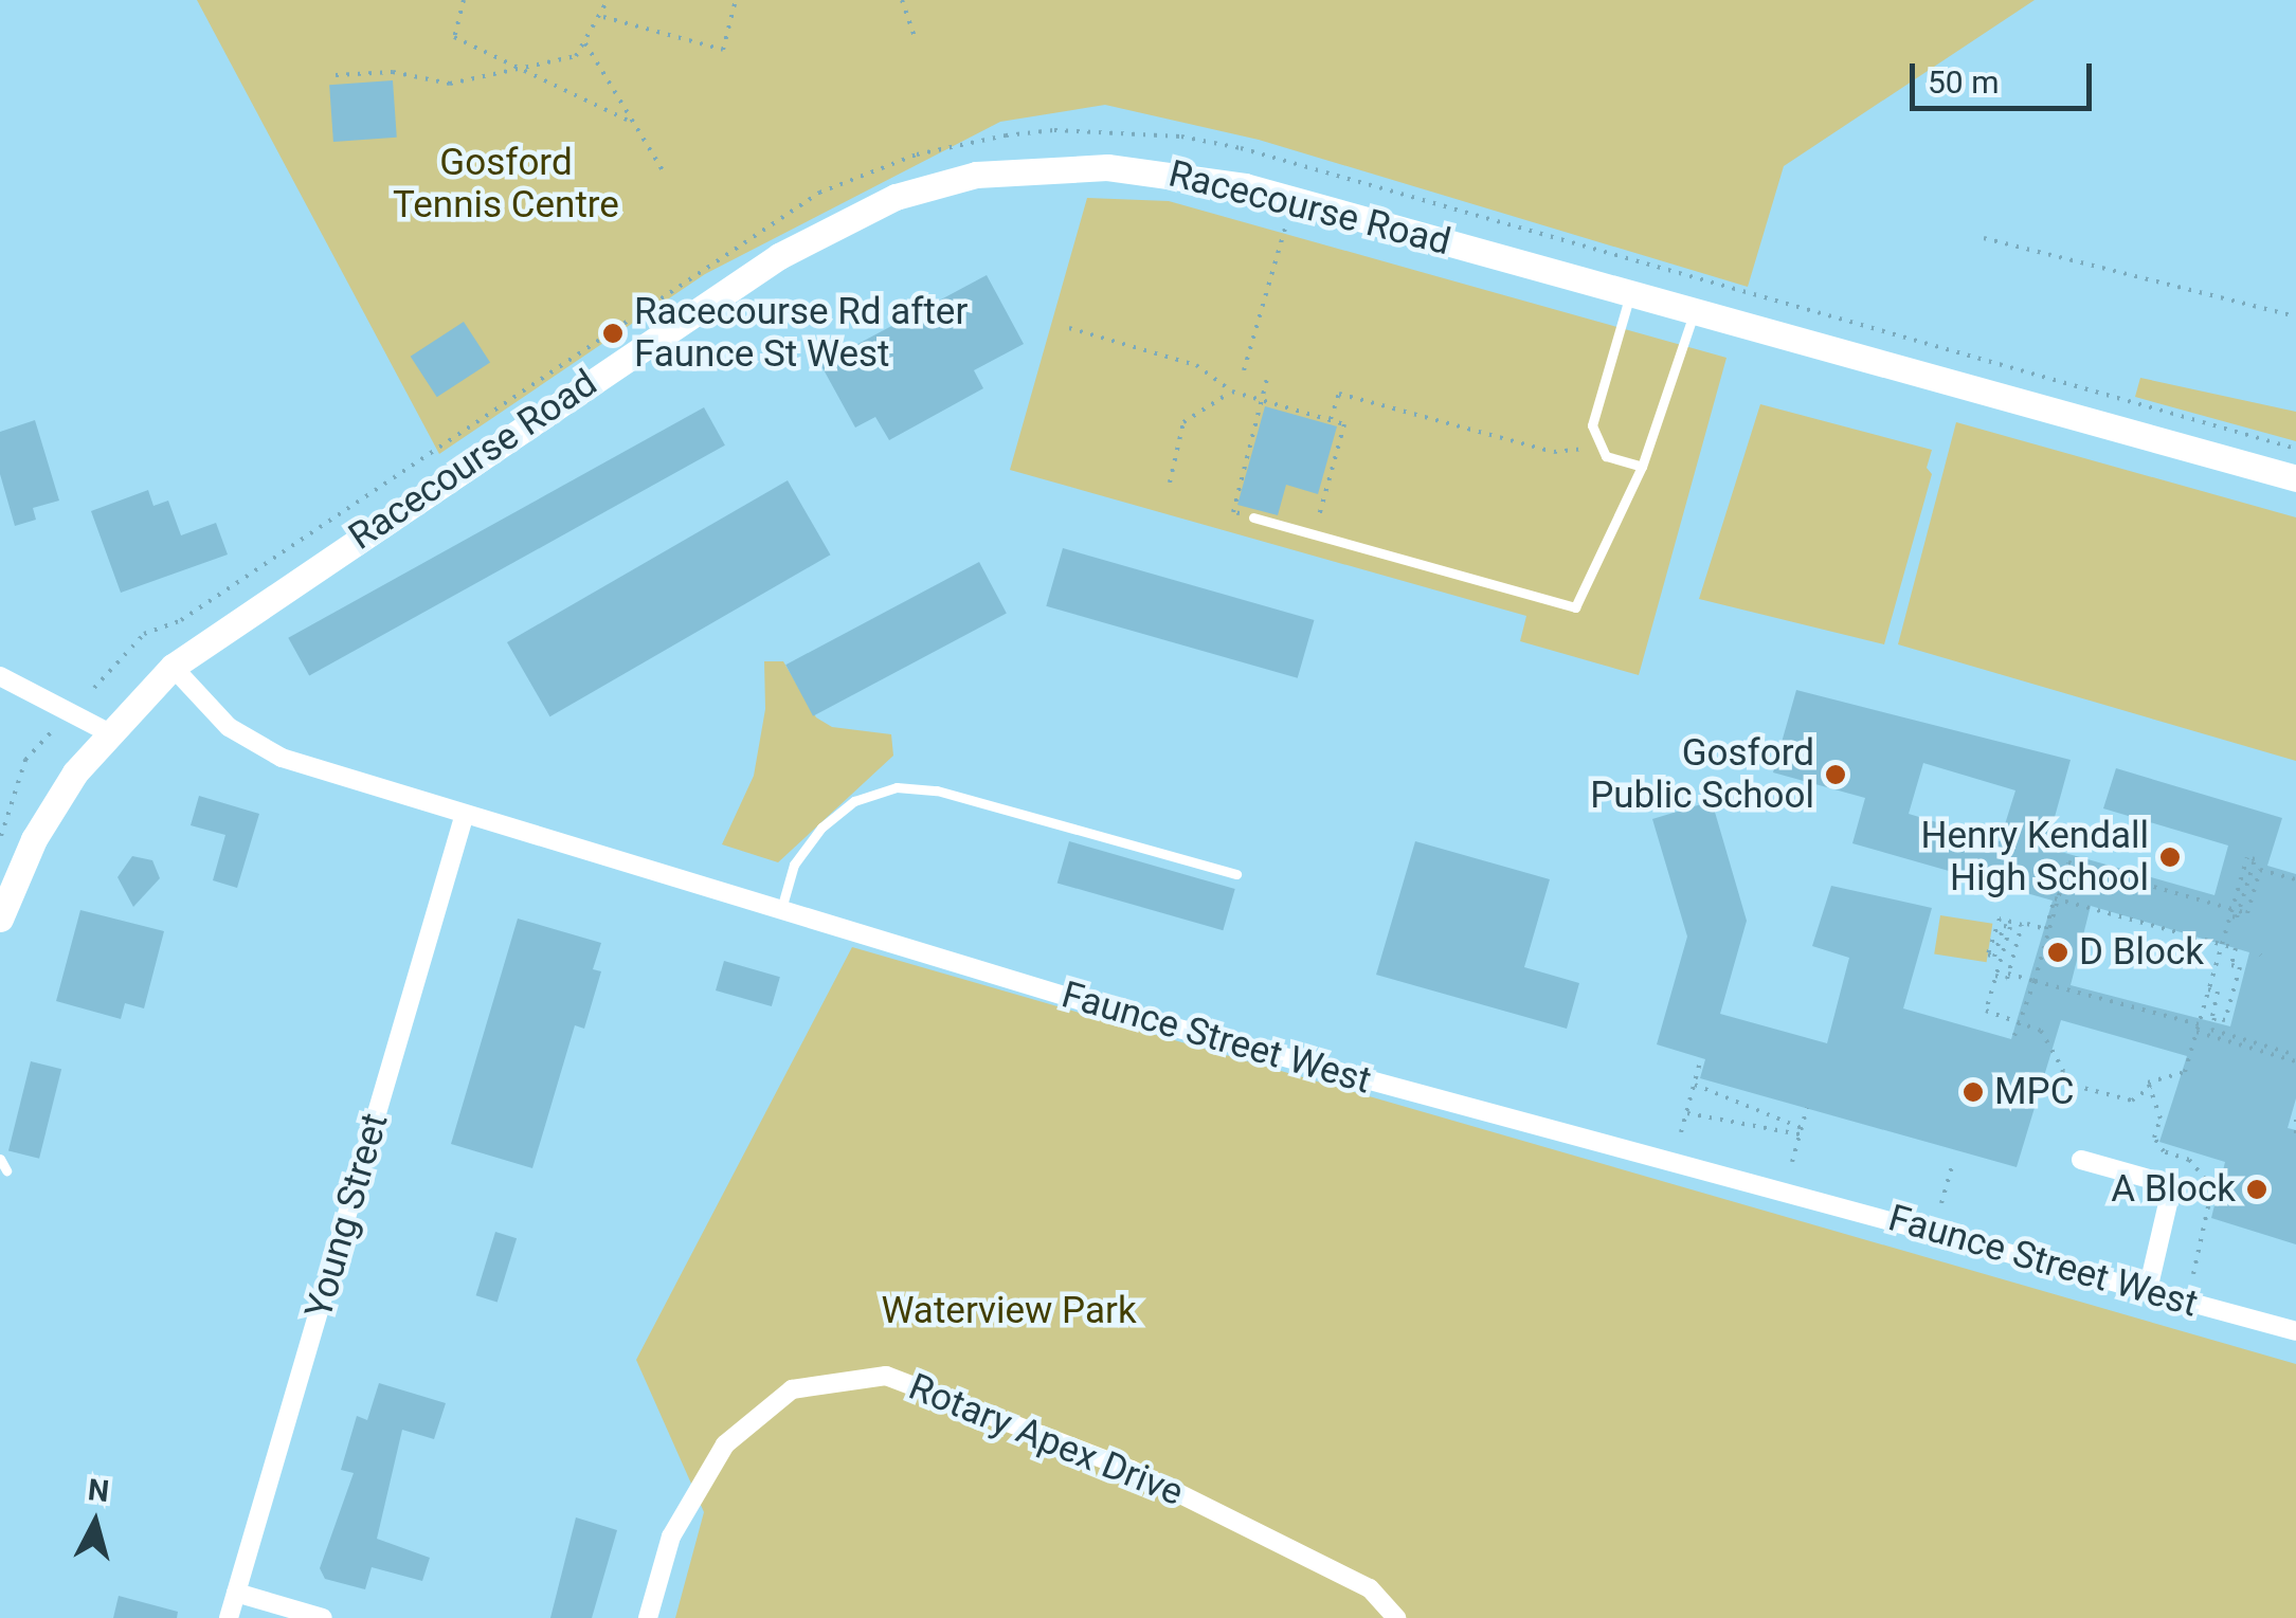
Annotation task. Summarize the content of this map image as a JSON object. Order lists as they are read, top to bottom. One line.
{"streets":{"main road":["Racecourse Road"],"street":["Faunce Street West","Young Street","Rotary Apex Drive"]},"crossings":[["Racecourse Road","Faunce Street West"],["Faunce Street West","Young Street"]],"parks":["Gosford Tennis Centre","Waterview Park"],"places":["Racecourse Rd after Faunce St West","Gosford Public School","Henry Kendall High School","D Block","MPC","A Block"],"scale_bar":"50 m","north":"top"}
